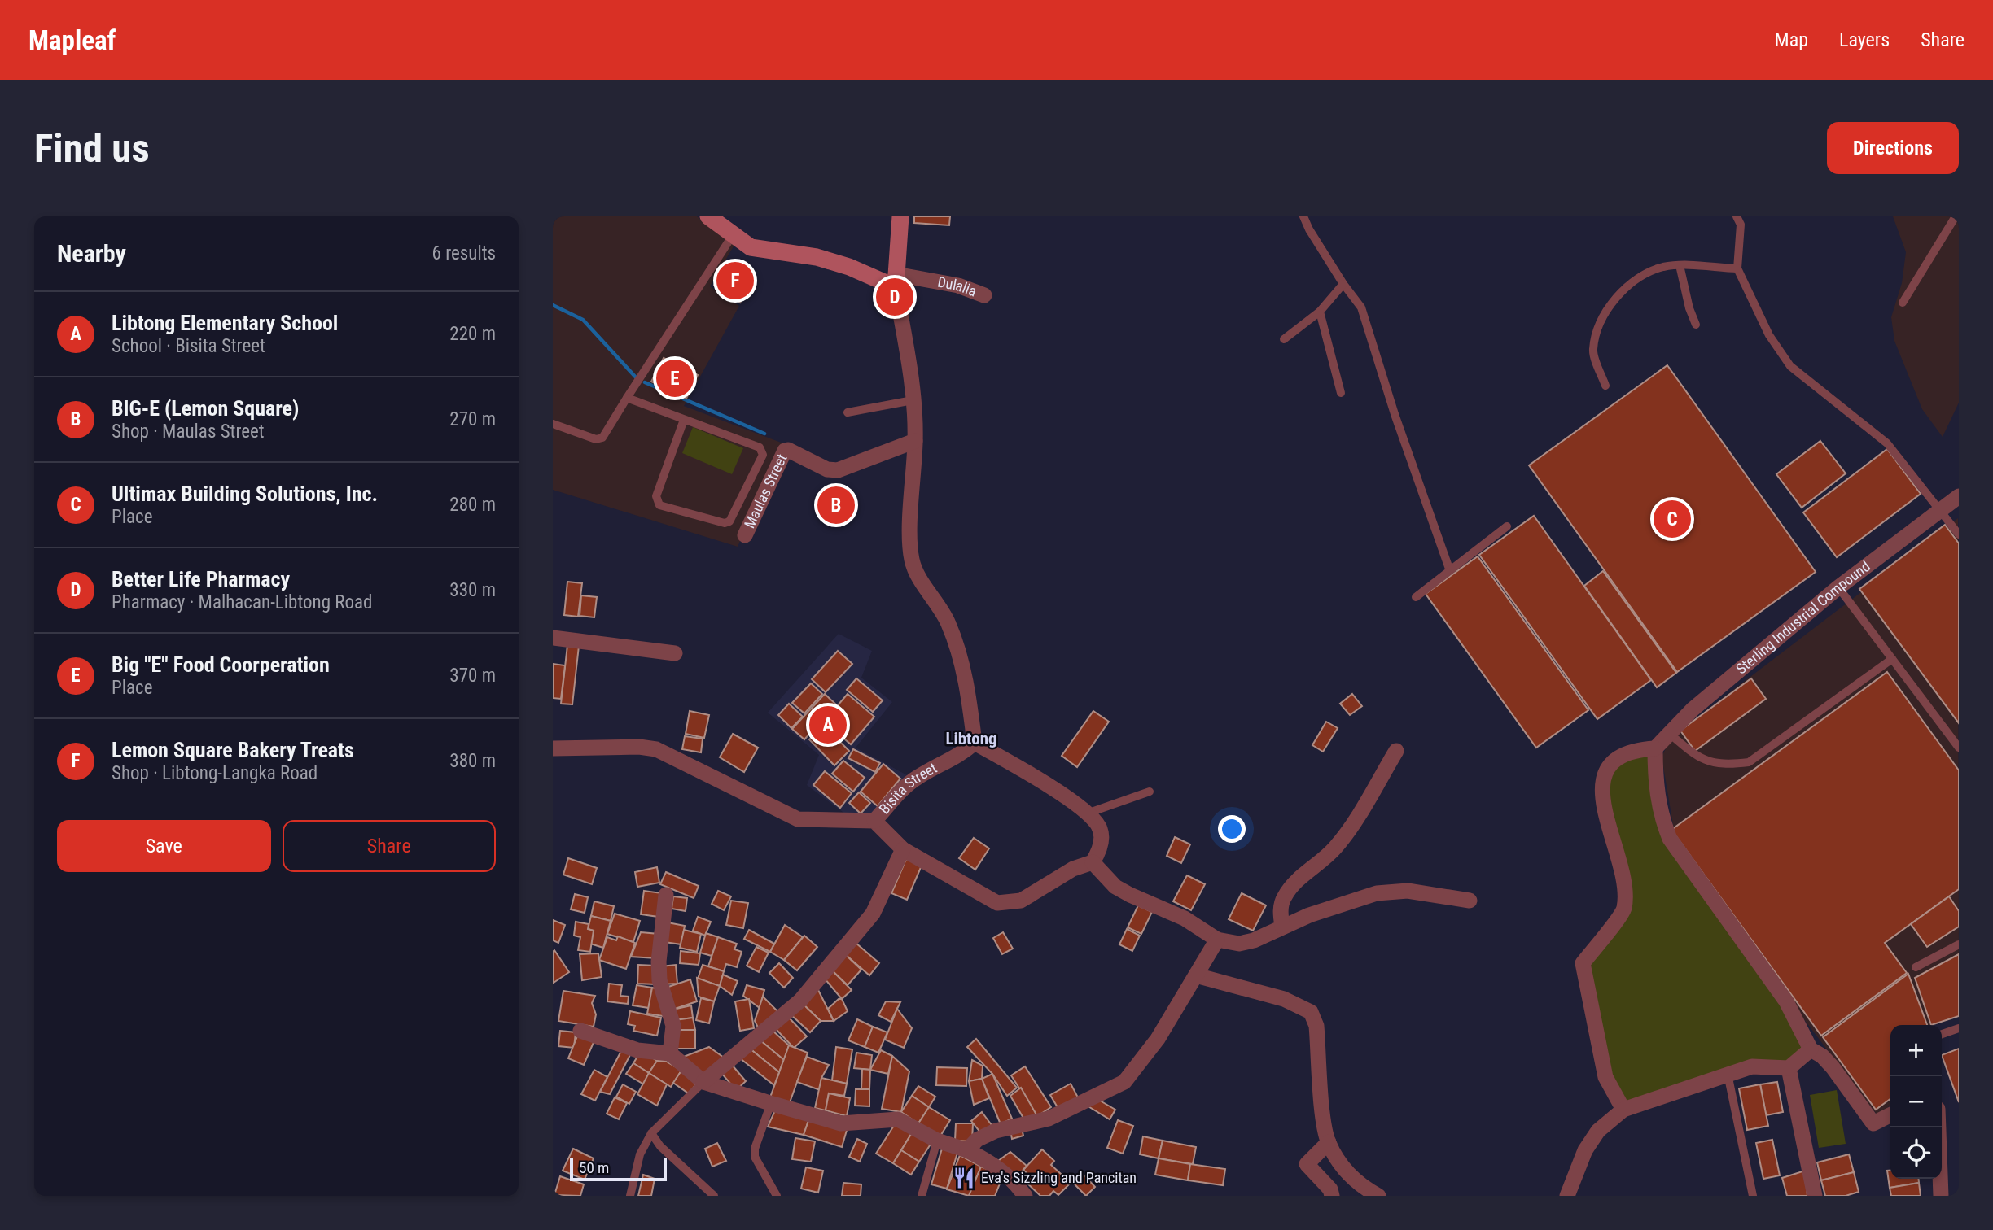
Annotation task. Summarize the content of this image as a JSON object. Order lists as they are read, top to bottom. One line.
{"streets":{"street":["Dulalia","Maulas Street","Sterling Industrial Compound","Bisita Street"]},"districts":["Libtong"],"places":{"restaurant":["Eva's Sizzling and Pancitan"]},"scale_bar":"50 m","page":{"header":"Mapleaf","nav":["Map","Layers","Share"],"buttons":["Directions",["Save","Share"]],"title":"Find us","heading":["Nearby","6 results"],"pins":["F","D","E","B","C","A"],"list":[{"mark":"A","name":"Libtong Elementary School","note":"School · Bisita Street","value":"220 m"},{"mark":"B","name":"BIG-E (Lemon Square)","note":"Shop · Maulas Street","value":"270 m"},{"mark":"C","name":"Ultimax Building Solutions, Inc.","note":"Place","value":"280 m"},{"mark":"D","name":"Better Life Pharmacy","note":"Pharmacy · Malhacan-Libtong Road","value":"330 m"},{"mark":"E","name":"Big \"E\" Food Coorperation","note":"Place","value":"370 m"},{"mark":"F","name":"Lemon Square Bakery Treats","note":"Shop · Libtong-Langka Road","value":"380 m"}],"map_buttons":["+","−"],"scale":"50 m"}}
